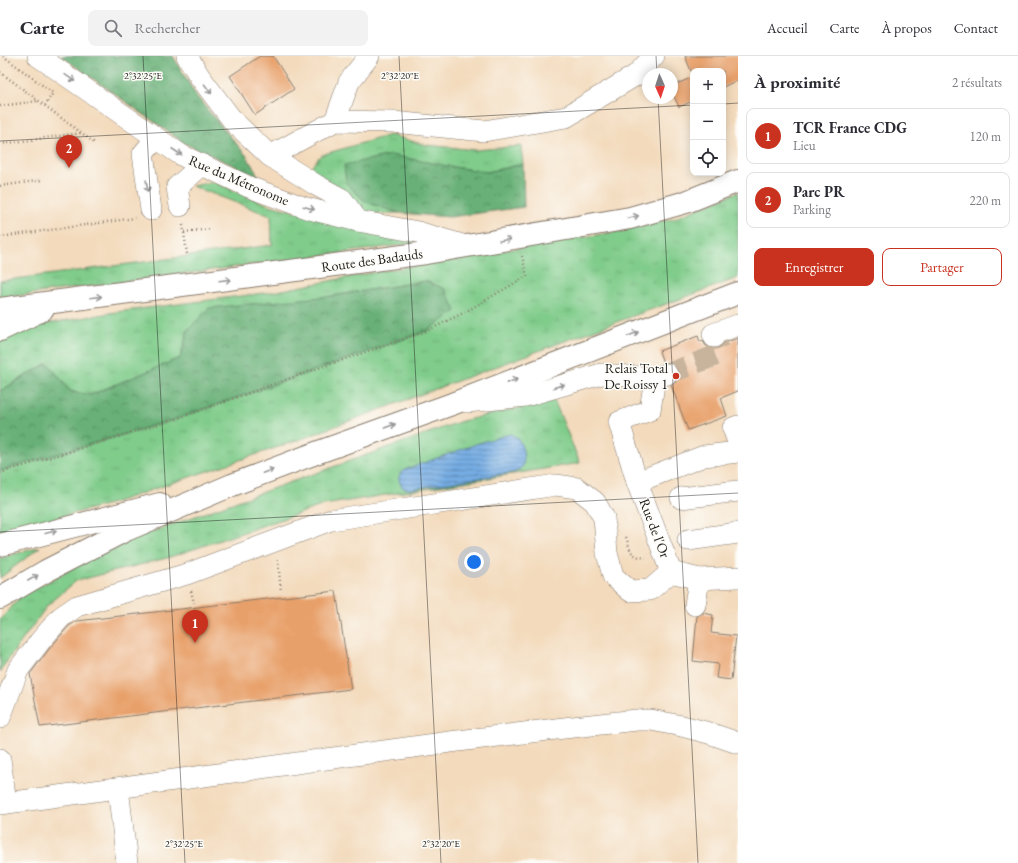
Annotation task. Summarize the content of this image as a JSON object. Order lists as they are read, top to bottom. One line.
{"streets":{"main road":["Route des Badauds"],"street":["Rue du Métronome","Rue de l'Or"]},"crossings":[["Rue du Métronome","Route des Badauds"]],"places":["Relais Total De Roissy 1"],"north":"bottom","page":{"header":"Carte","search":"Rechercher","nav":["Accueil","Carte","À propos","Contact"],"heading":["À proximité","2 résultats"],"map_buttons":["+","−"],"list":[{"mark":"1","name":"TCR France CDG","note":"Lieu","value":"120 m"},{"mark":"2","name":"Parc PR","note":"Parking","value":"220 m"}],"pins":["2","1"],"buttons":["Enregistrer","Partager"]},"coordinates":["2°32'25\"E","2°32'20\"E"]}
